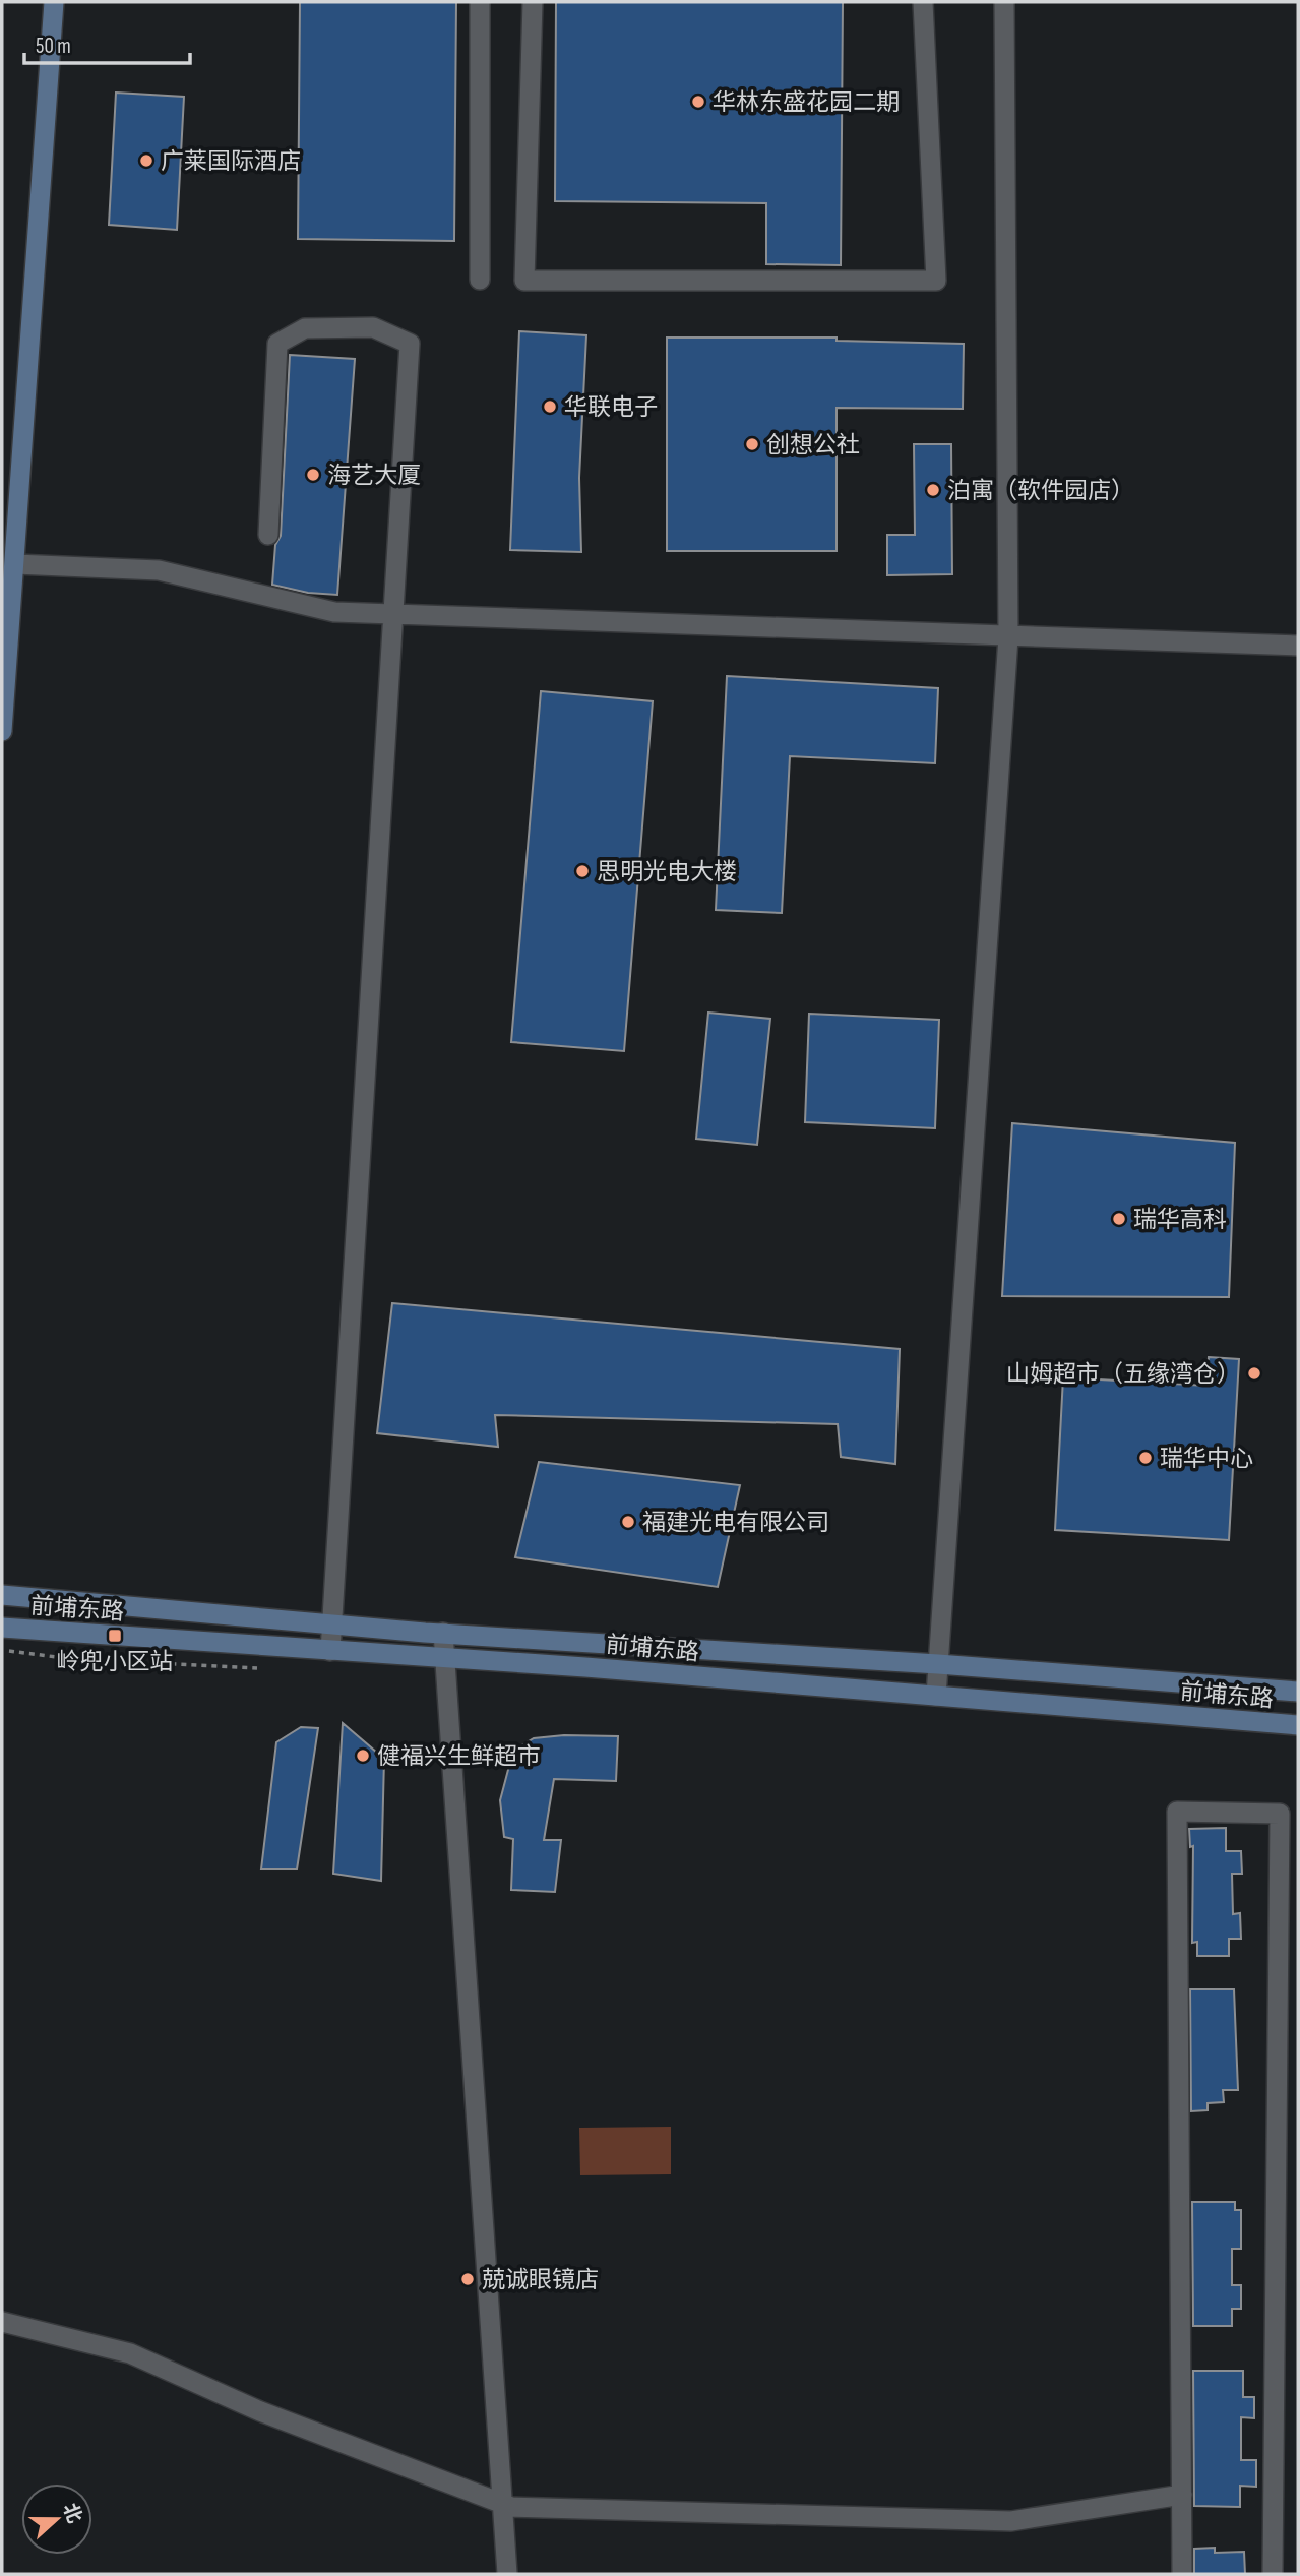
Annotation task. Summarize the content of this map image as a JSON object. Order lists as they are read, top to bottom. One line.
{"streets":{"main road":["前埔东路"]},"places":{"other":["华林东盛花园二期","广莱国际酒店","华联电子","创想公社","海艺大厦","泊寓（软件园店）","思明光电大楼","瑞华高科","山姆超市（五缘湾仓）","瑞华中心","福建光电有限公司","健福兴生鲜超市","兢诚眼镜店"],"transit":["岭兜小区站"]},"scale_bar":"50 m","north":"right"}
